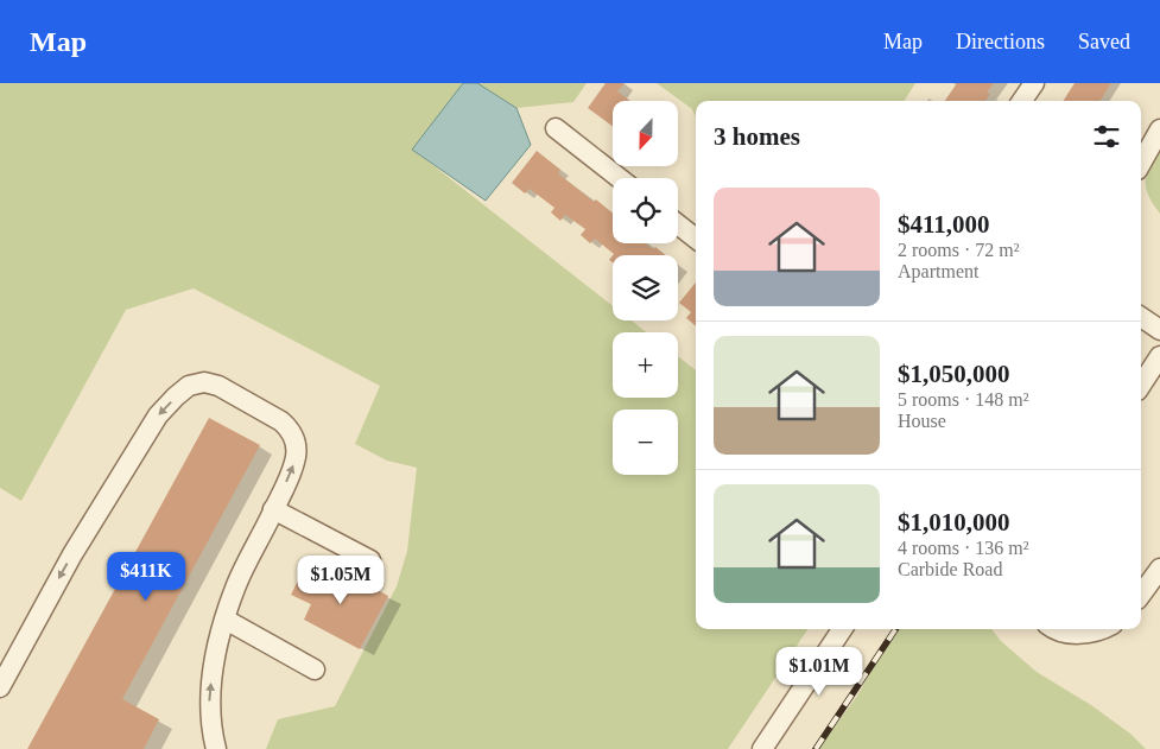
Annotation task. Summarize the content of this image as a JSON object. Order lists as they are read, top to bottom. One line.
{"north":"bottom","page":{"header":"Map","nav":["Map","Directions","Saved"],"map_buttons":["+","−"],"heading":"3 homes","list":[{"name":"$411,000","note":"2 rooms · 72 m² · Apartment"},{"name":"$1,050,000","note":"5 rooms · 148 m² · House"},{"name":"$1,010,000","note":"4 rooms · 136 m² · Carbide Road"}],"price":["$411K","$1.05M","$1.01M"]}}
